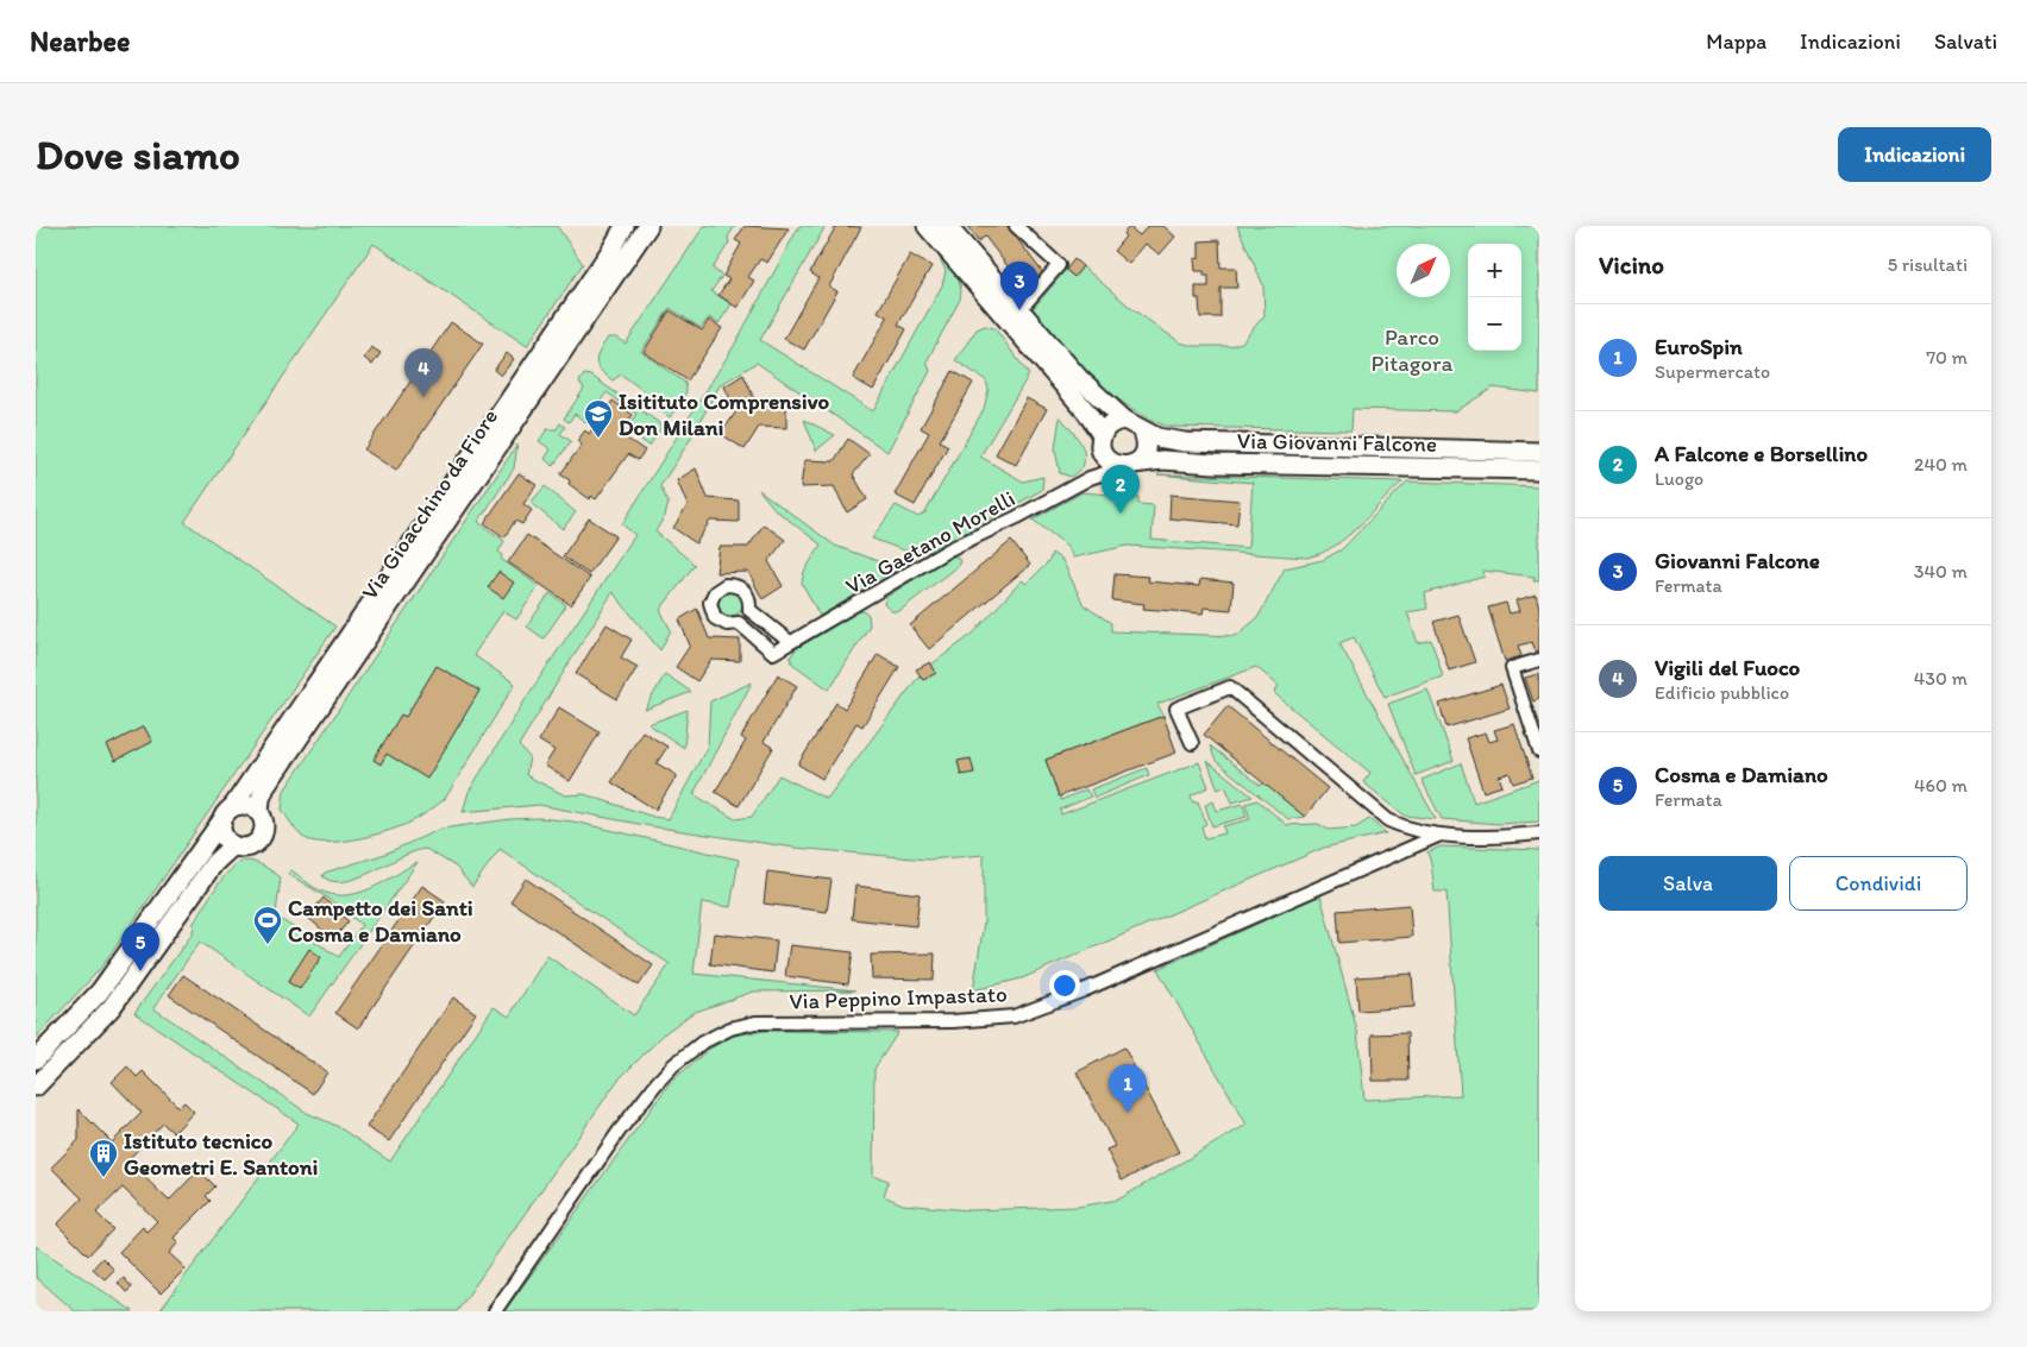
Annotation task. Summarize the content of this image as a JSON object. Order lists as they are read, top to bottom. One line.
{"streets":{"street":["Via Giovanni Falcone","Via Gioacchino da Fiore","Via Gaetano Morelli","Via Peppino Impastato"]},"crossings":[["Via Giovanni Falcone","Via Gaetano Morelli"]],"parks":["Parco Pitagora"],"places":{"school or university":["Isitituto Comprensivo Don Milani"],"sports":["Campetto dei Santi Cosma e Damiano"],"building":["Istituto tecnico Geometri E. Santoni"]},"north":"top right","page":{"header":"Nearbee","nav":["Mappa","Indicazioni","Salvati"],"buttons":["Indicazioni",["Salva","Condividi"]],"title":"Dove siamo","heading":["Vicino","5 risultati"],"map_buttons":["+","−"],"pins":["3","4","2","5","1"],"list":[{"mark":"1","name":"EuroSpin","note":"Supermercato","value":"70 m"},{"mark":"2","name":"A Falcone e Borsellino","note":"Luogo","value":"240 m"},{"mark":"3","name":"Giovanni Falcone","note":"Fermata","value":"340 m"},{"mark":"4","name":"Vigili del Fuoco","note":"Edificio pubblico","value":"430 m"},{"mark":"5","name":"Cosma e Damiano","note":"Fermata","value":"460 m"}]}}
